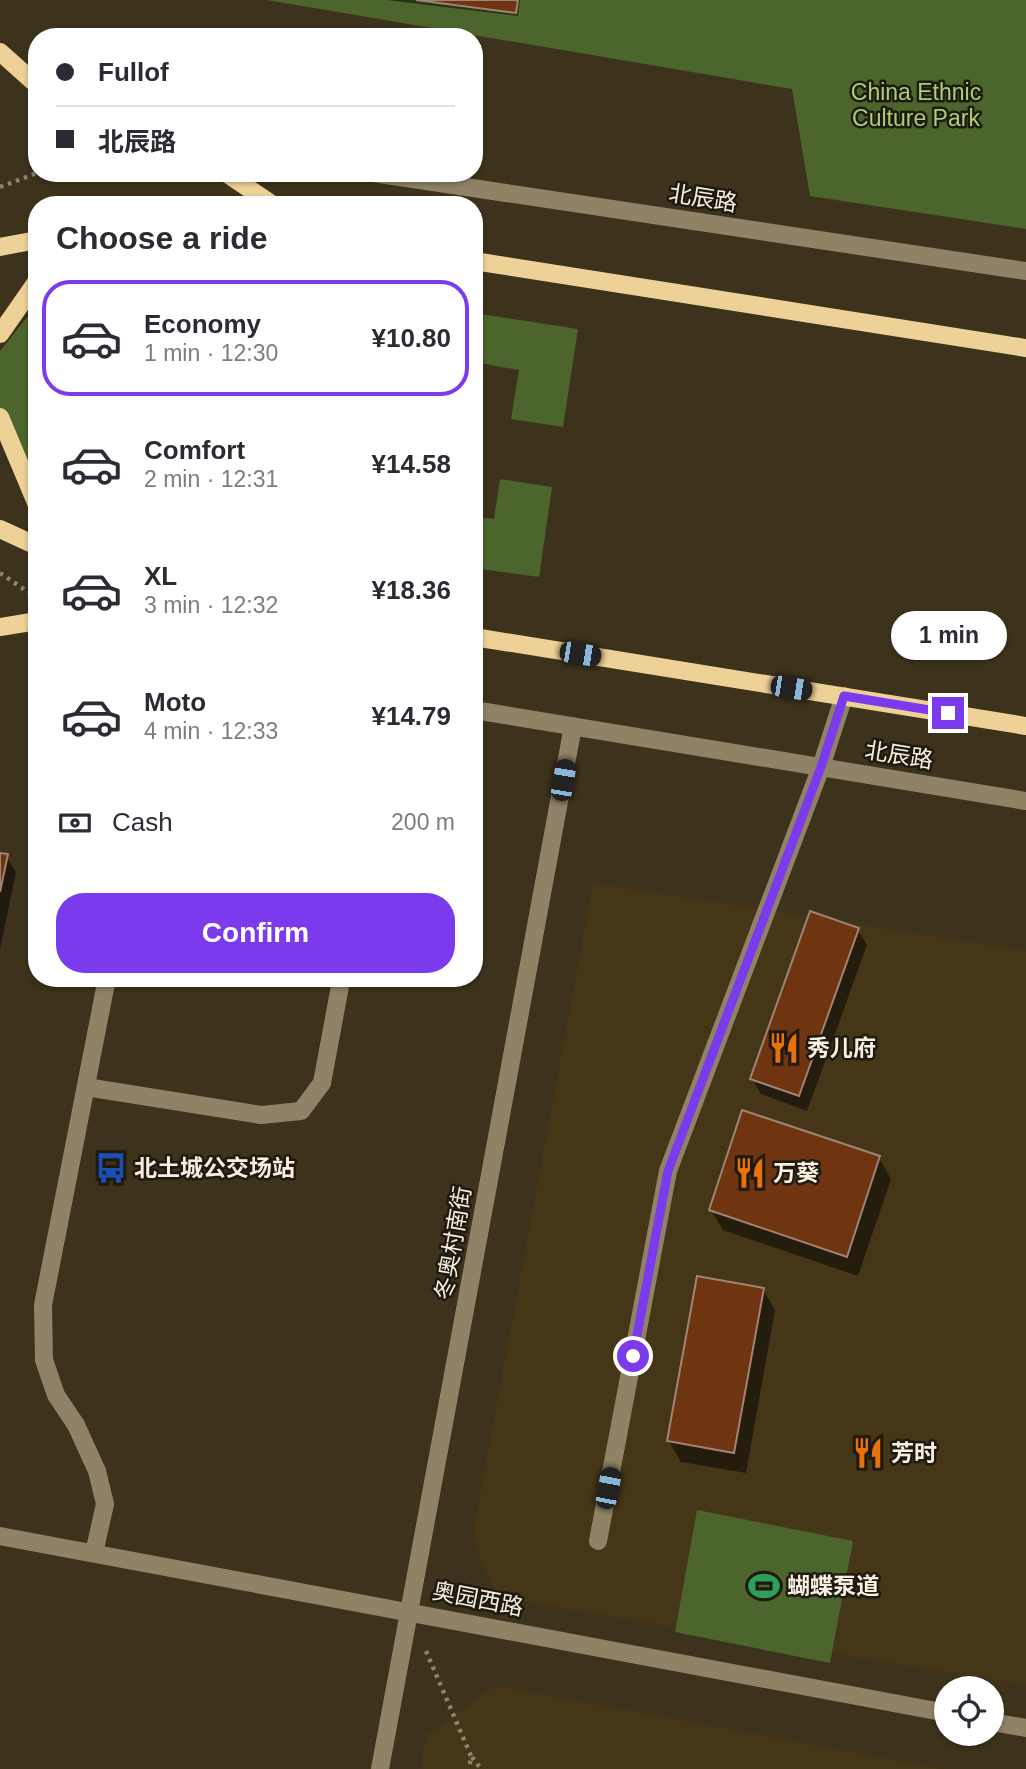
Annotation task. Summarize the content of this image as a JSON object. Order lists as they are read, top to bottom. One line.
{"streets":{"street":["北辰路","冬奥村南街","奥园西路"]},"crossings":[["北辰路","冬奥村南街"],["冬奥村南街","奥园西路"]],"parks":["China Ethnic Culture Park"],"places":{"restaurant":["秀儿府","万葵","芳时"],"bus stop":["北土城公交场站"],"sports":["蝴蝶泵道"]},"page":{"banner":["Fullof","北辰路"],"heading":"Choose a ride","list":[{"name":"Economy","note":"1 min · 12:30","value":"¥10.80"},{"name":"Comfort","note":"2 min · 12:31","value":"¥14.58"},{"name":"XL","note":"3 min · 12:32","value":"¥18.36"},{"name":"Moto","note":"4 min · 12:33","value":"¥14.79"}],"bubble":"1 min","pay":["Cash","200 m"],"buttons":"Confirm"}}
